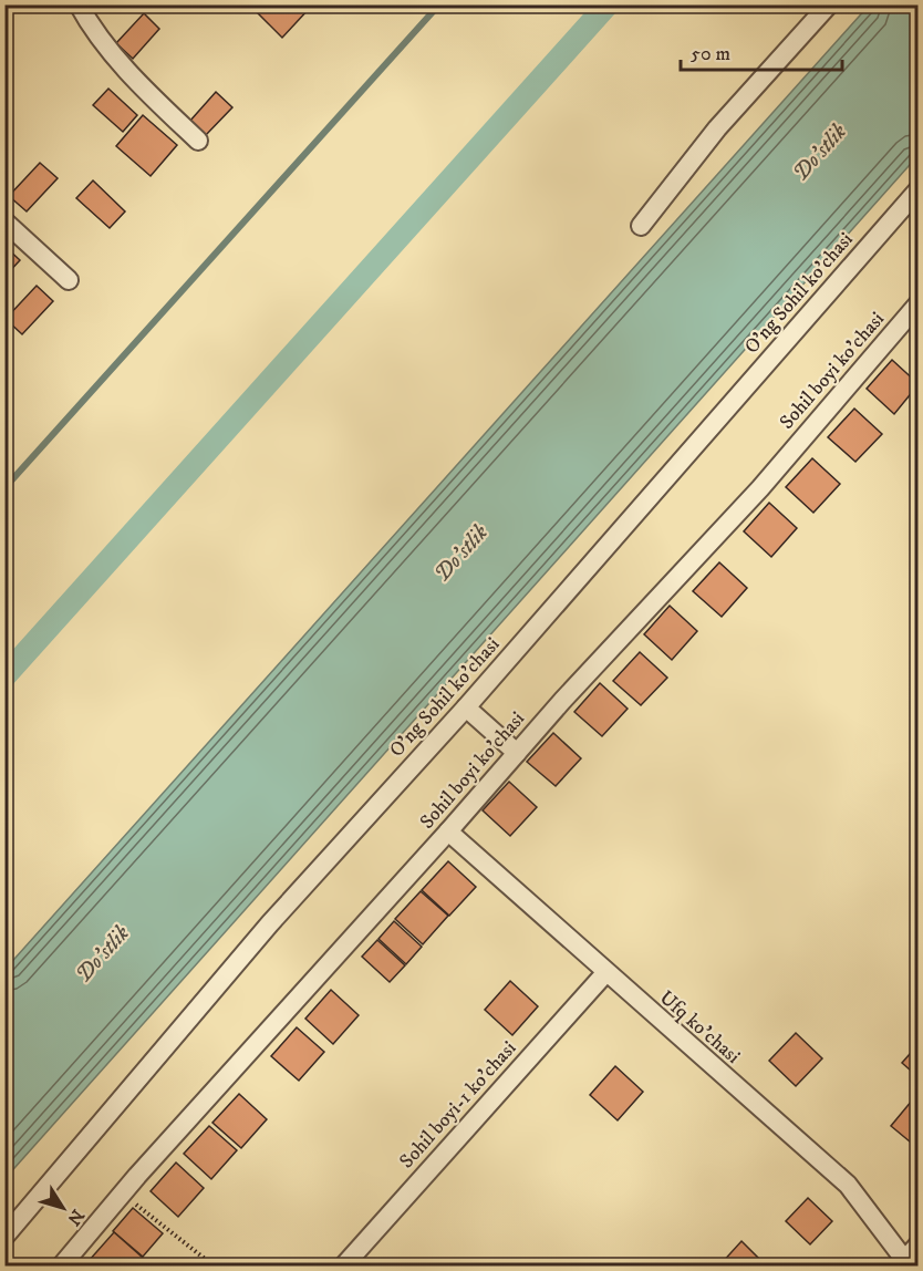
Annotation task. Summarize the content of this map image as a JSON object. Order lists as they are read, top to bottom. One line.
{"streets":{"street":["O'ng Sohil ko'chasi","Sohil boyi ko'chasi","Ufq ko'chasi","Sohil boyi-1 ko'chasi"]},"crossings":[["Sohil boyi ko'chasi","Ufq ko'chasi"],["Ufq ko'chasi","Sohil boyi-1 ko'chasi"]],"water":["Do'stlik"],"scale_bar":"50 m","north":"bottom right"}
